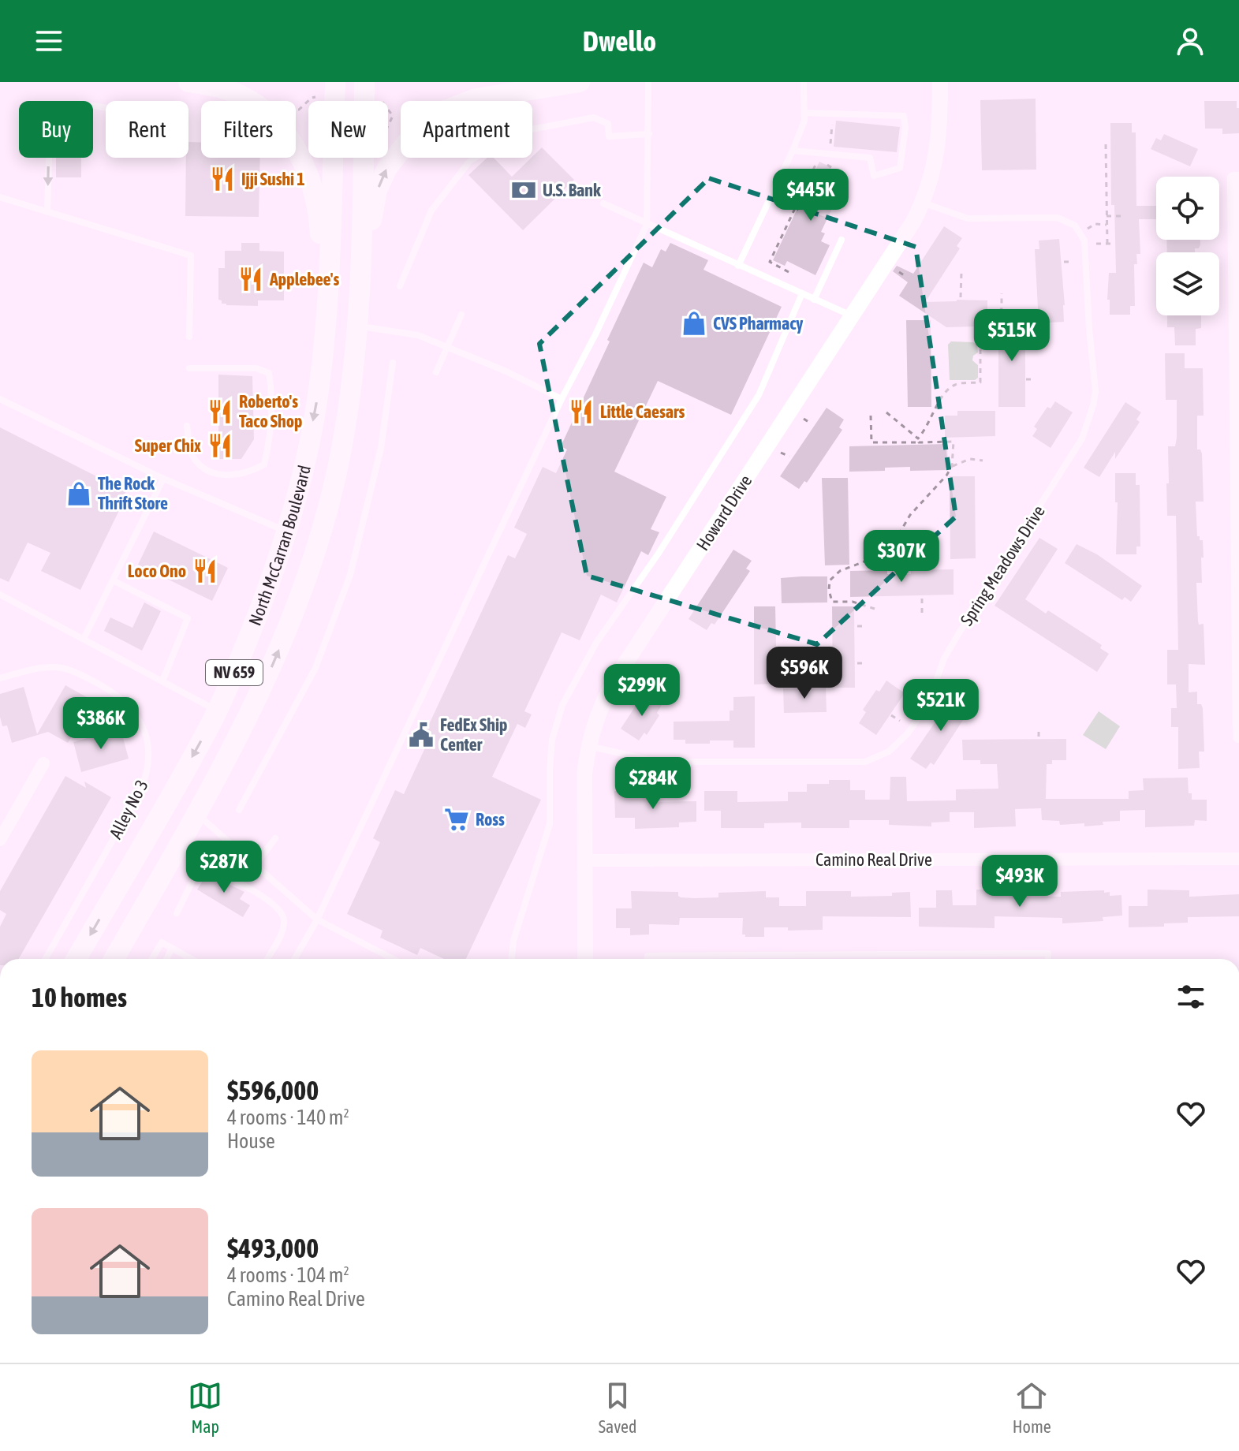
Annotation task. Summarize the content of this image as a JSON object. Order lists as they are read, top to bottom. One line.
{"streets":{"main road":["North McCarran Boulevard","NV 659"],"street":["Howard Drive","Camino Real Drive"],"lane":["Spring Meadows Drive","Alley No 3"]},"crossings":[["Howard Drive","Spring Meadows Drive"],["Howard Drive","Camino Real Drive"]],"places":{"restaurant":["Ijji Sushi 1","Applebee's","Roberto's Taco Shop","Little Caesars","Super Chix","Loco Ono"],"bank":["U.S. Bank"],"shop":["CVS Pharmacy","The Rock Thrift Store"],"public building":["FedEx Ship Center"],"supermarket":["Ross"]},"page":{"header":"Dwello","chip":["Buy","Rent","Filters","New","Apartment"],"price":["$445K","$515K","$307K","$596K","$299K","$521K","$386K","$284K","$287K","$493K"],"heading":"10 homes","list":[{"name":"$596,000","note":"4 rooms · 140 m² · House"},{"name":"$493,000","note":"4 rooms · 104 m² · Camino Real Drive"}],"tabs":["Map","Saved","Home"]}}
